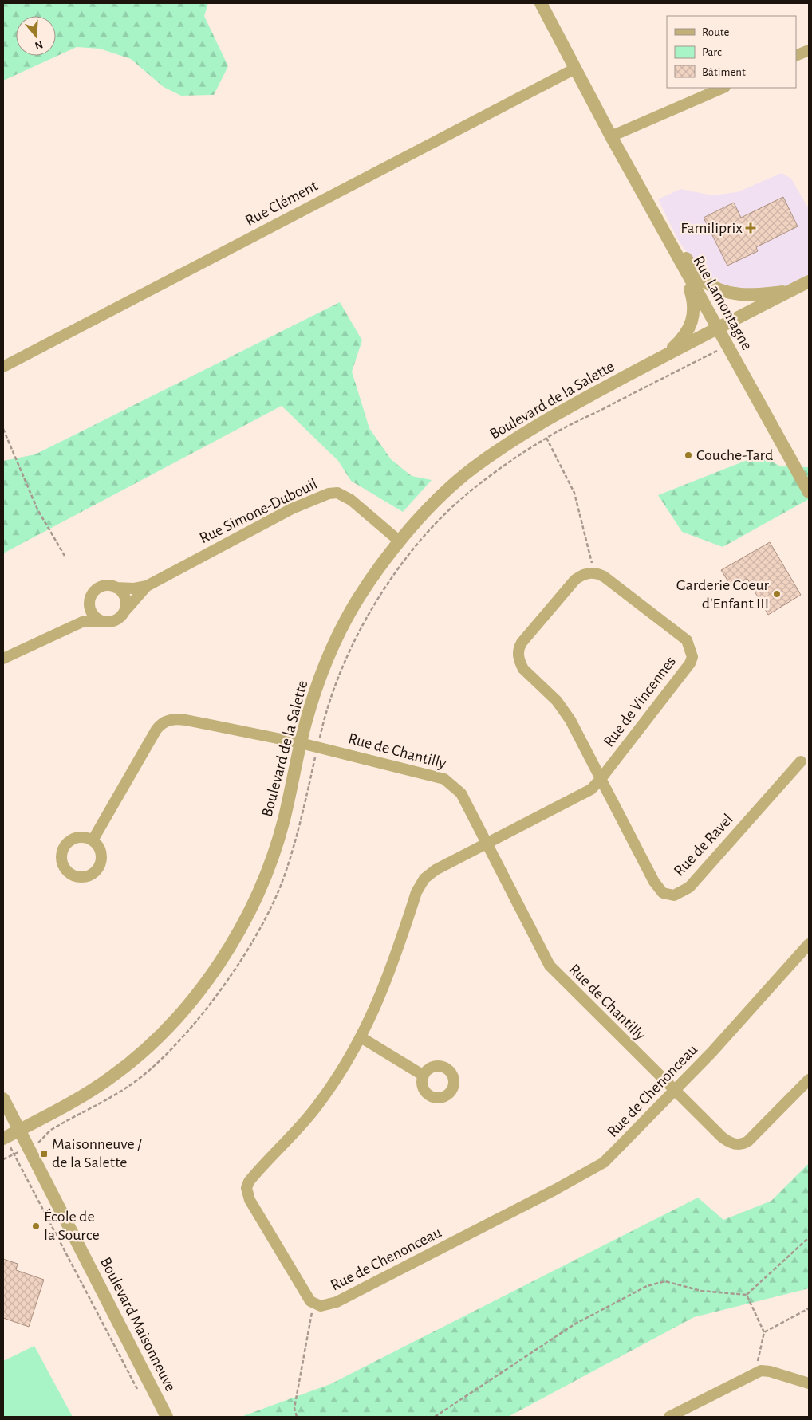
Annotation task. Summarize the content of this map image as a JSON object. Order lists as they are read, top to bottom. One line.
{"streets":{"street":["Rue Clément","Rue Lamontagne","Boulevard de la Salette","Rue Simone-Dubouil","Rue de Vincennes","Rue de Chantilly","Rue de Ravel","Rue de Chenonceau","Boulevard Maisonneuve"]},"crossings":[["Rue Clément","Rue Lamontagne"],["Rue Lamontagne","Boulevard de la Salette"],["Boulevard de la Salette","Rue Simone-Dubouil"],["Boulevard de la Salette","Rue de Chantilly"],["Boulevard de la Salette","Boulevard Maisonneuve"],["Rue de Vincennes","Rue de Chantilly"],["Rue de Vincennes","Rue de Ravel"],["Rue de Vincennes","Rue de Chenonceau"],["Rue de Chantilly","Rue de Chenonceau"]],"places":{"health":["Familiprix"],"other":["Couche-Tard","Garderie Coeur d'Enfant III","École de la Source"],"transit":["Maisonneuve / de la Salette"]},"legend":["Route","Parc","Bâtiment"],"north":"bottom"}
